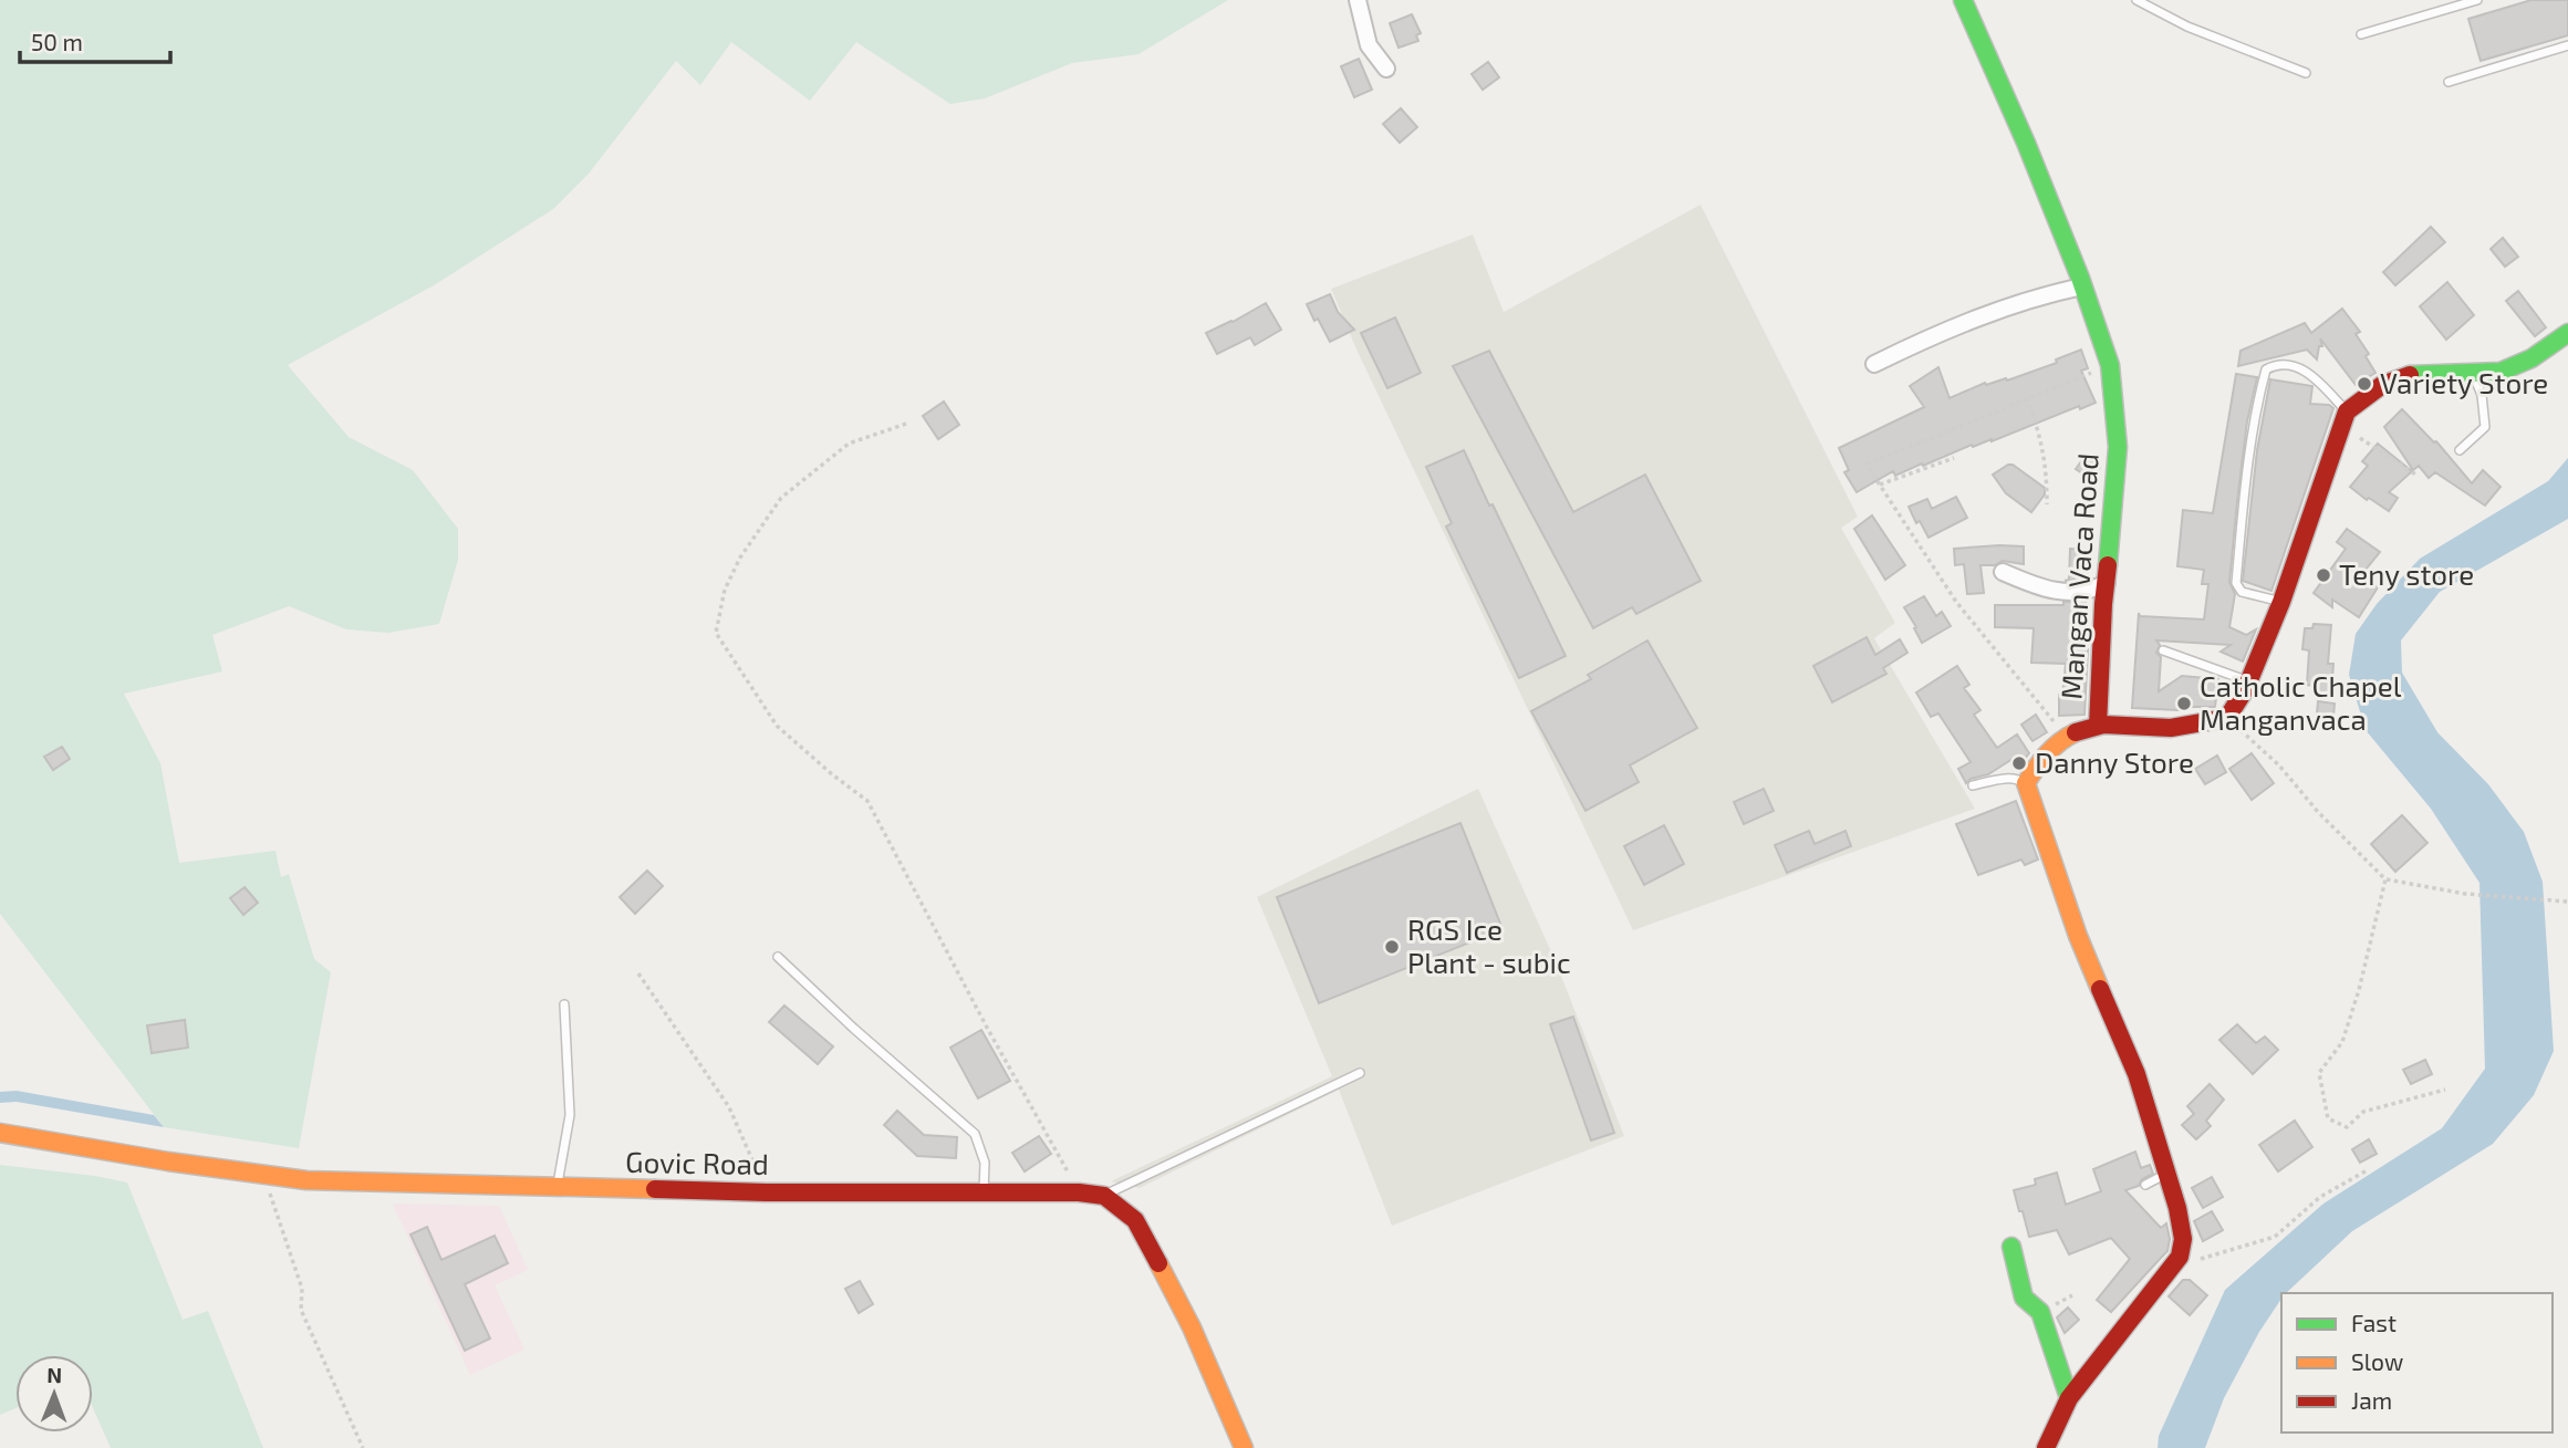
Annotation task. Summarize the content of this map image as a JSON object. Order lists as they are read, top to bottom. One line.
{"streets":{"street":["Mangan Vaca Road","Govic Road"]},"places":["Variety Store","Teny store","Catholic Chapel Manganvaca","Danny Store","RGS Ice Plant - subic"],"legend":["Fast","Slow","Jam"],"scale_bar":"50 m","north":"top"}
